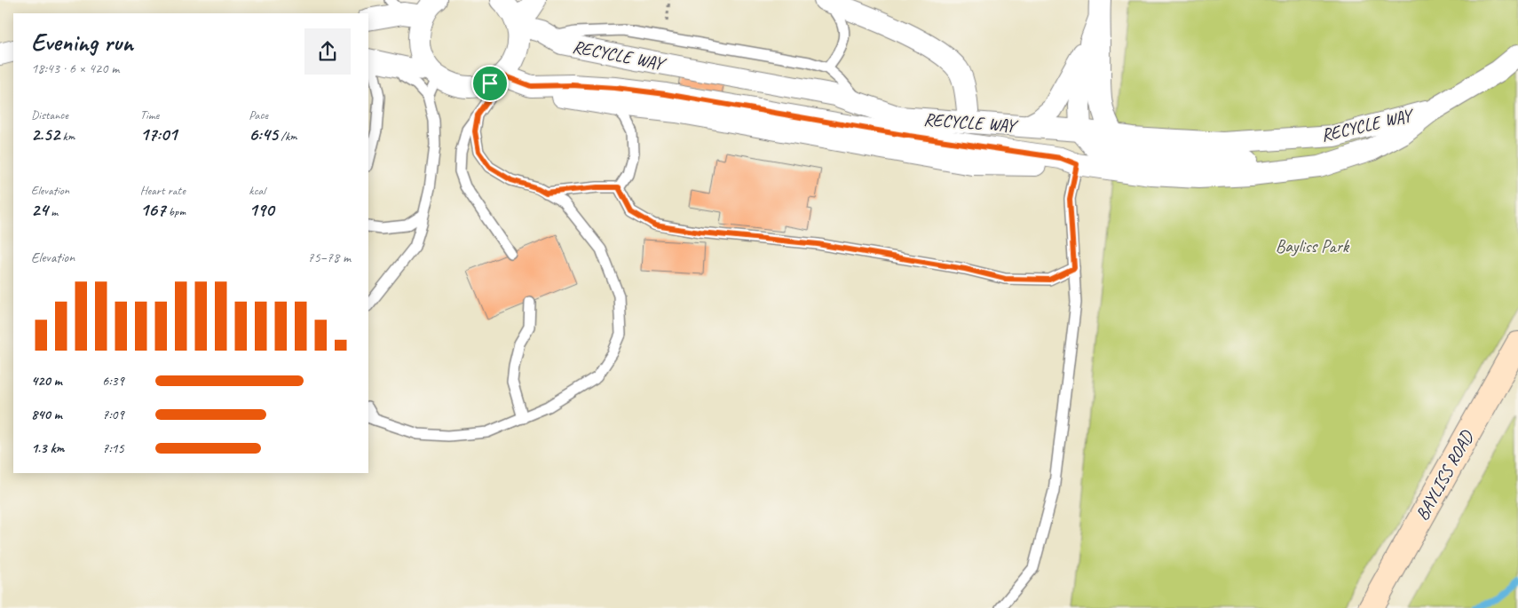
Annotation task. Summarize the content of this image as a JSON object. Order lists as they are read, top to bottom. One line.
{"streets":{"street":["RECYCLE WAY","BAYLISS ROAD"]},"parks":["Bayliss Park"],"page":{"heading":["Evening run","18:43 · 6 × 420 m"],"stats":[["Distance","2.52 km"],["Time","17:01"],["Pace","6:45 /km"],["Elevation","24 m"],["Heart rate","167 bpm"],["kcal","190"]],"chart":["Elevation","75–78 m"],"list":[{"name":"420 m","note":"6:39"},{"name":"840 m","note":"7:09"},{"name":"1.3 km","note":"7:15"}]}}
